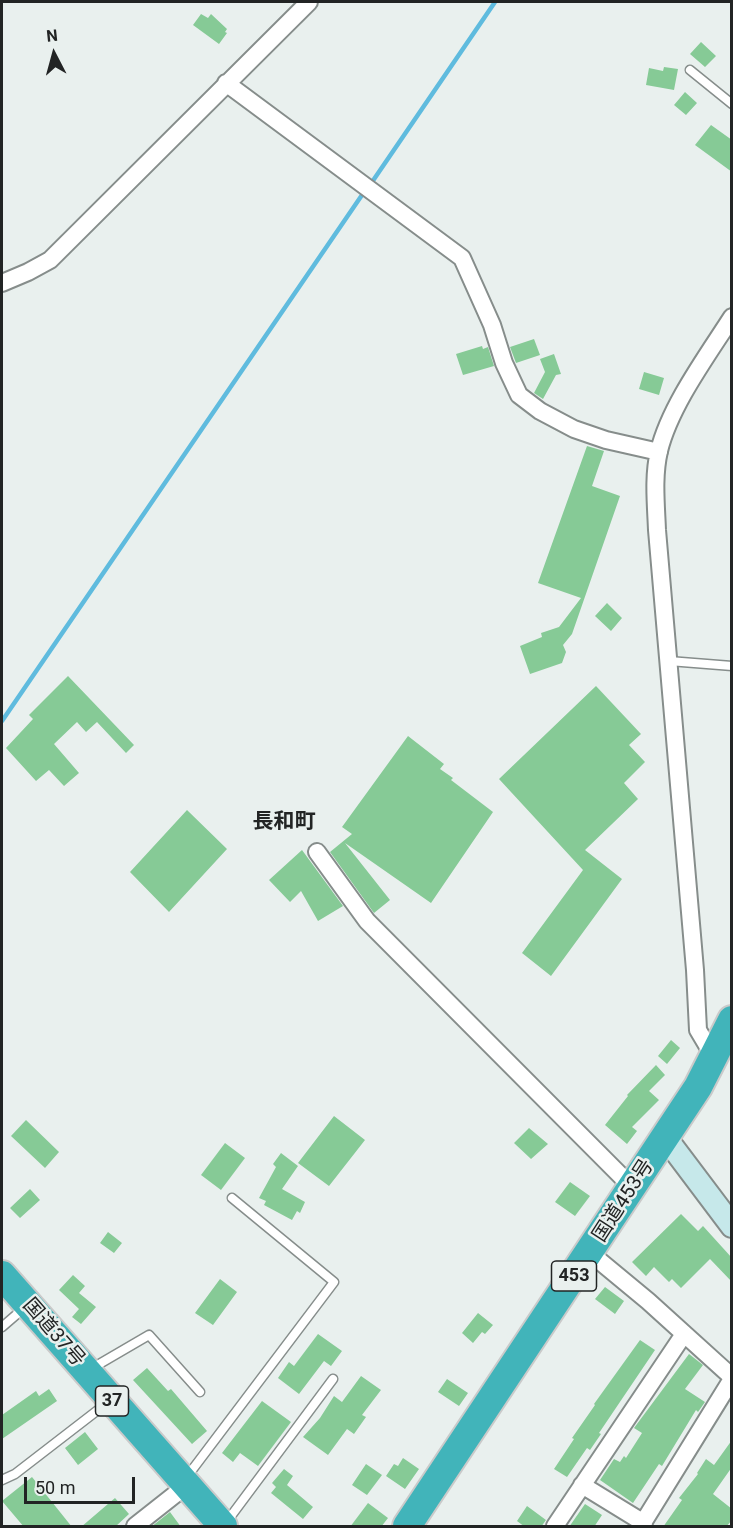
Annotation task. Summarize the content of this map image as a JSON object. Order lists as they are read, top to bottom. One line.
{"streets":{"highway":["国道453号","453","国道37号","37"]},"districts":["長和町"],"scale_bar":"50 m","north":"top"}
